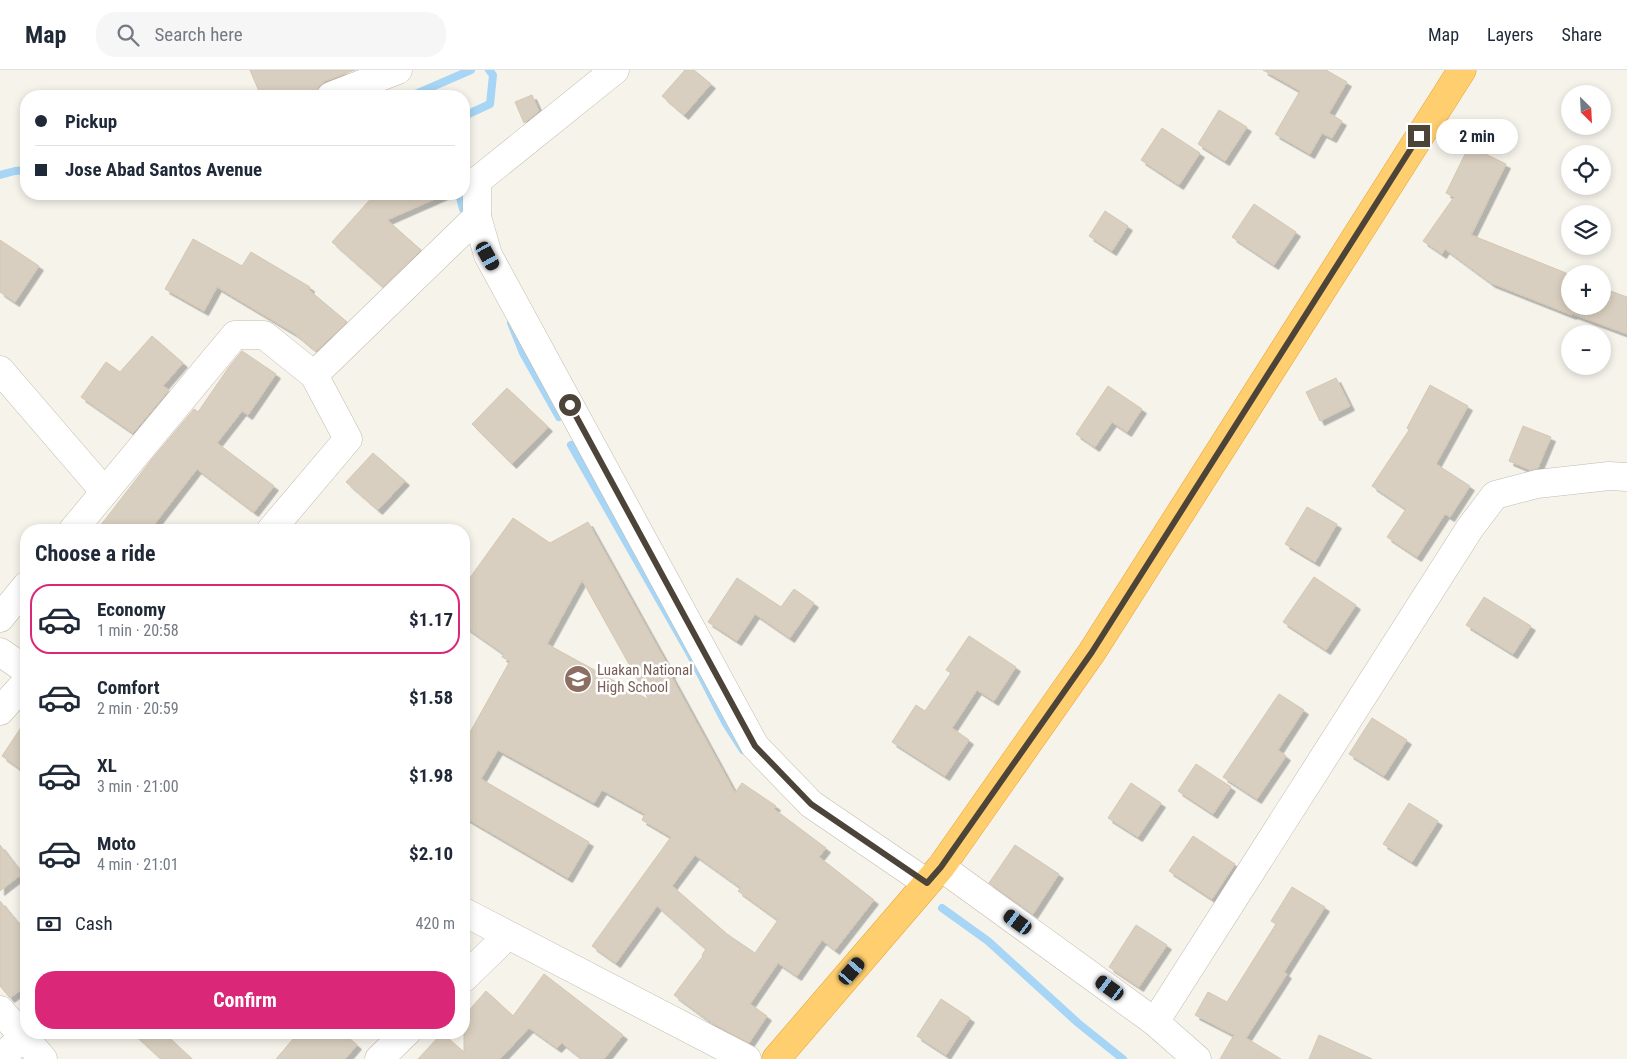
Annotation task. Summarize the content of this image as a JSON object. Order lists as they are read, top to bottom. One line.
{"places":{"school or university":["Luakan National High School"]},"north":"bottom right","page":{"header":"Map","search":"Search here","nav":["Map","Layers","Share"],"map_buttons":["+","−"],"banner":["Pickup","Jose Abad Santos Avenue"],"bubble":"2 min","heading":"Choose a ride","list":[{"name":"Economy","note":"1 min · 20:58","value":"$1.17"},{"name":"Comfort","note":"2 min · 20:59","value":"$1.58"},{"name":"XL","note":"3 min · 21:00","value":"$1.98"},{"name":"Moto","note":"4 min · 21:01","value":"$2.10"}],"pay":["Cash","420 m"],"buttons":"Confirm"}}
